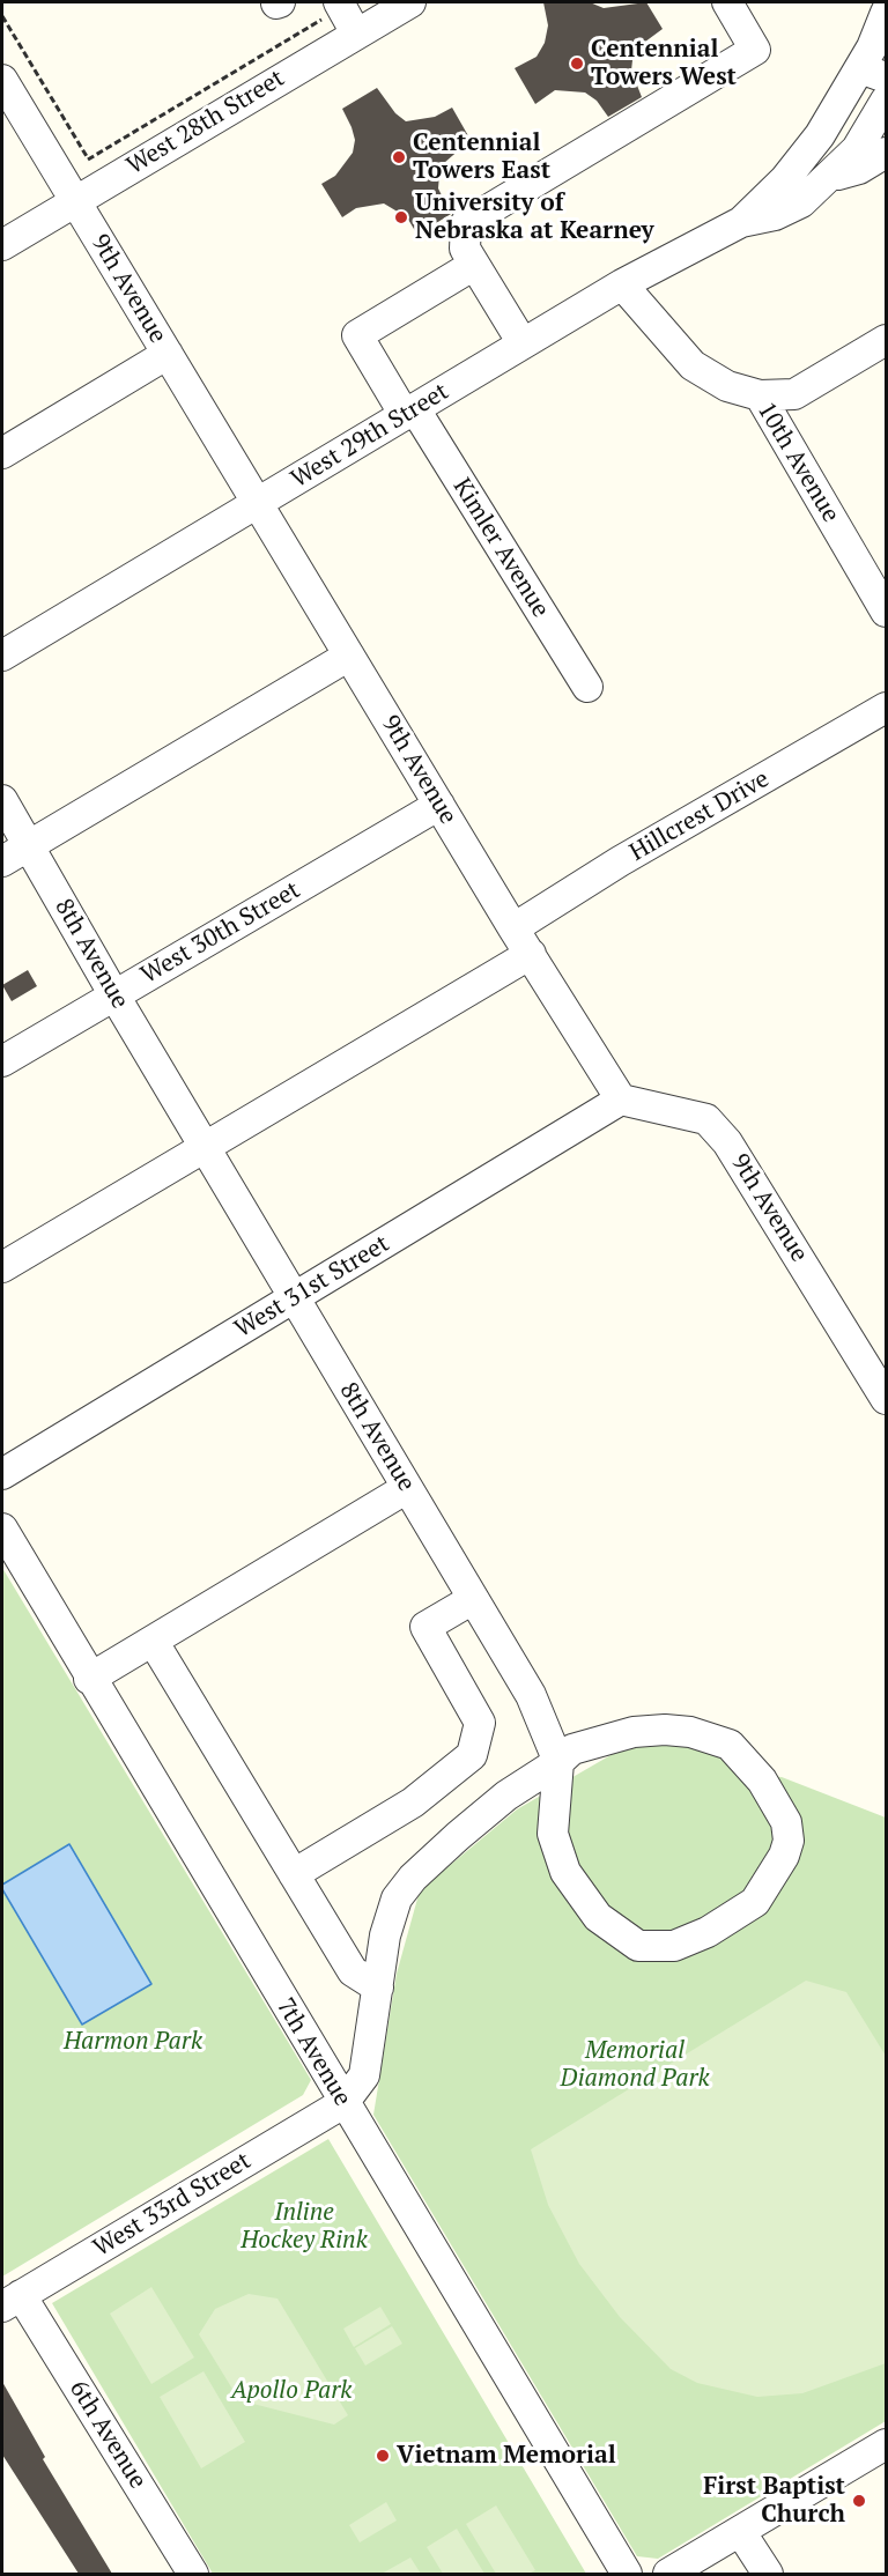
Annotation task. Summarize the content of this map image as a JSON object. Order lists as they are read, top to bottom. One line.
{"streets":{"street":["West 28th Street","9th Avenue","West 29th Street","10th Avenue","Kimler Avenue","Hillcrest Drive","West 30th Street","8th Avenue","West 31st Street","7th Avenue","West 33rd Street","6th Avenue"]},"crossings":[["West 28th Street","9th Avenue"],["9th Avenue","West 29th Street"],["9th Avenue","Hillcrest Drive"],["9th Avenue","West 30th Street"],["9th Avenue","West 31st Street"],["West 29th Street","10th Avenue"],["West 29th Street","Kimler Avenue"],["West 30th Street","8th Avenue"],["8th Avenue","West 31st Street"],["7th Avenue","West 33rd Street"],["West 33rd Street","6th Avenue"]],"parks":["Harmon Park","Memorial Diamond Park","Inline Hockey Rink","Apollo Park"],"places":["Centennial Towers West","Centennial Towers East","University of Nebraska at Kearney","Vietnam Memorial","First Baptist Church"]}
